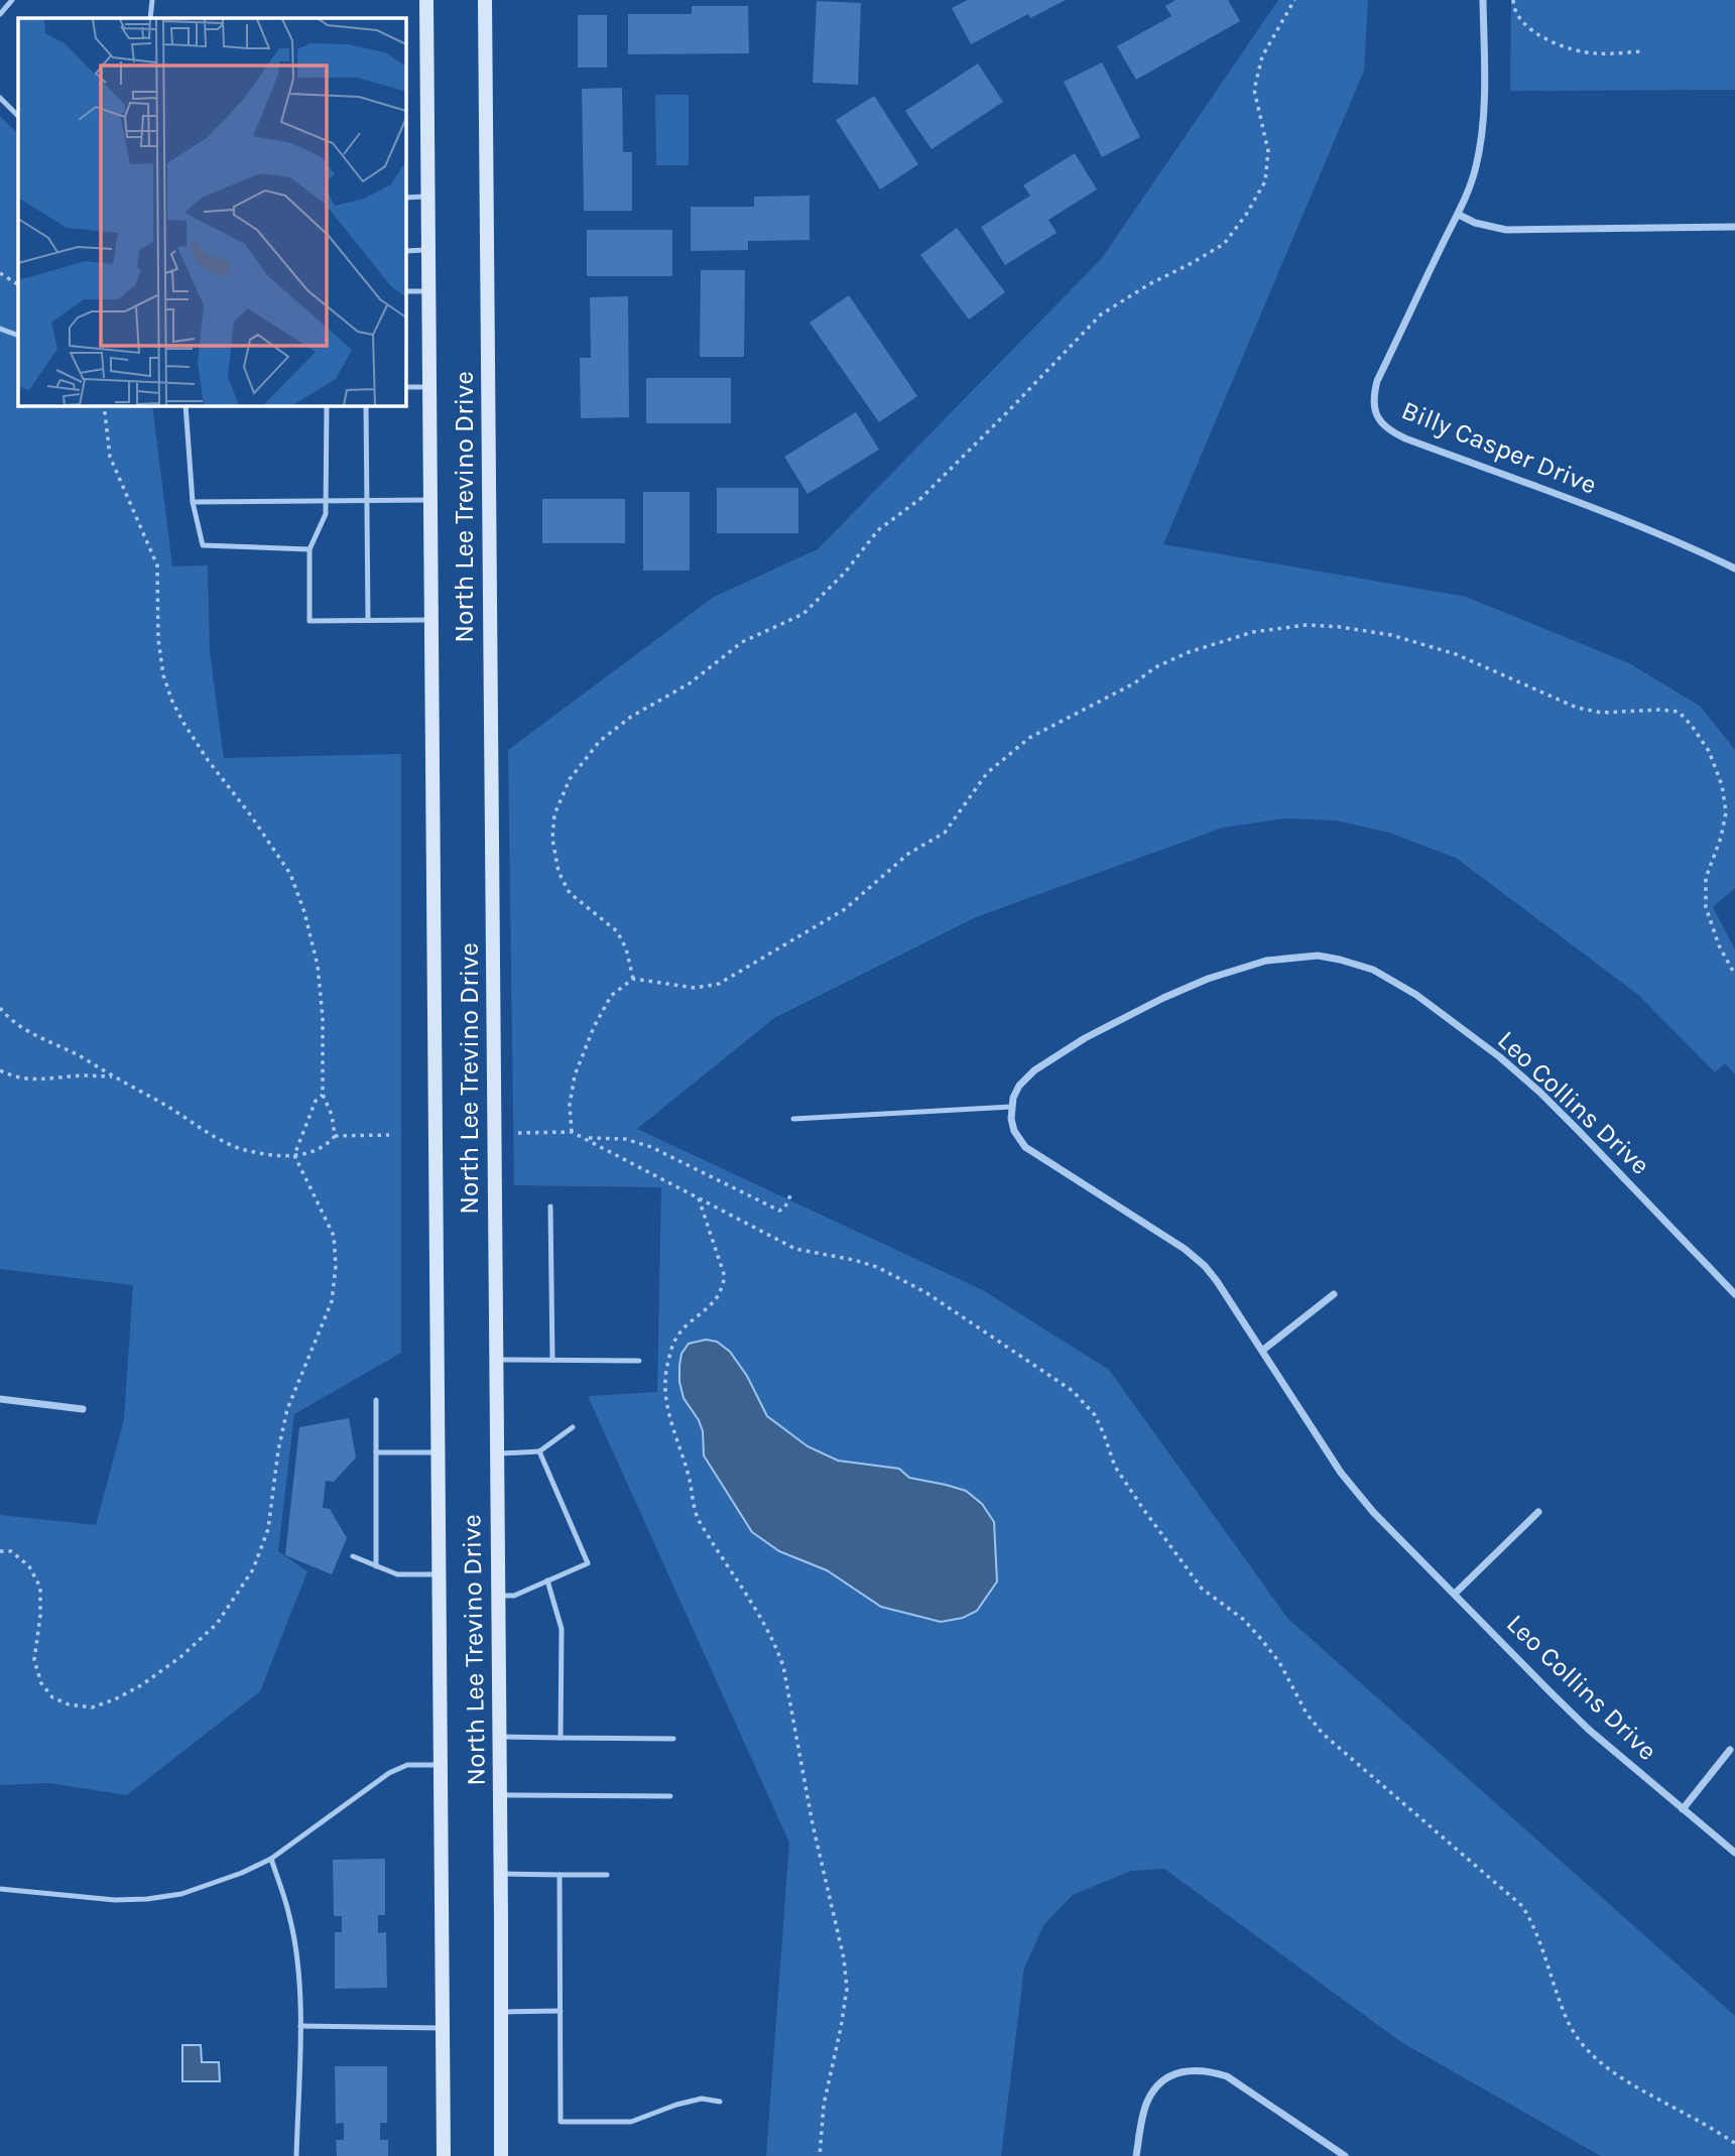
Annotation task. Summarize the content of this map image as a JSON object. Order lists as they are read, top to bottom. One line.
{"streets":{"main road":["North Lee Trevino Drive"],"street":["Billy Casper Drive","Leo Collins Drive"]}}
